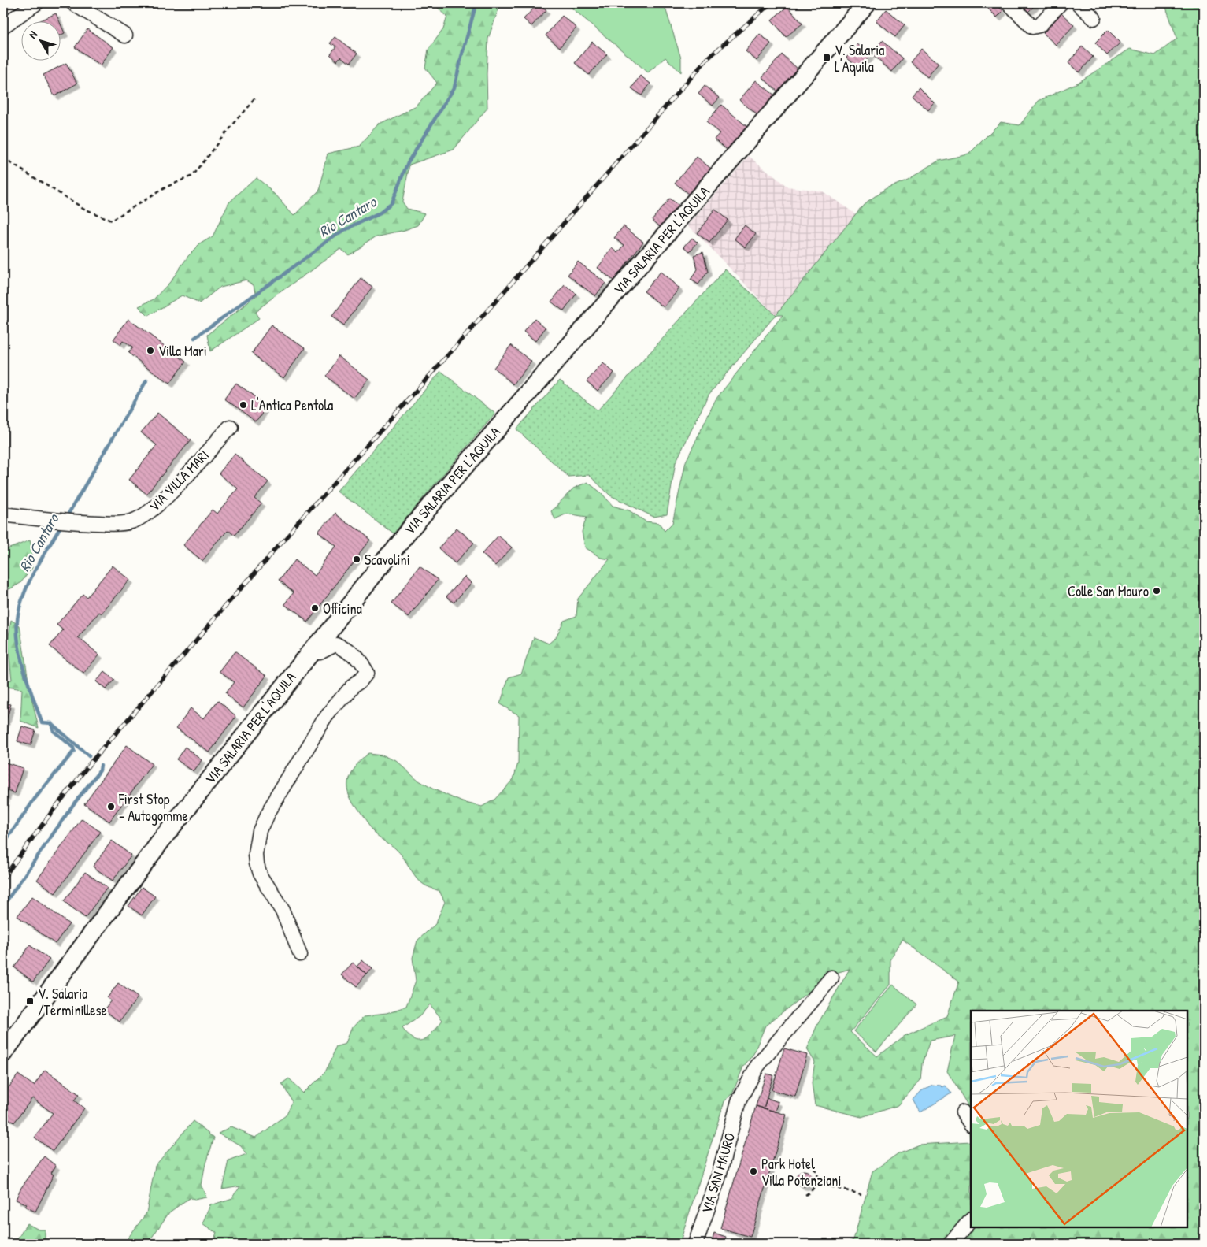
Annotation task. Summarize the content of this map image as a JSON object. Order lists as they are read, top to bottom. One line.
{"streets":{"main road":["VIA SALARIA PER L'AQUILA"],"street":["VIA VILLA MARI","VIA SAN MAURO"]},"water":["Rio Cantaro"],"places":{"transit":["V. Salaria L'Aquila","V. Salaria /Terminillese"],"other":["Villa Mari","L'Antica Pentola","Scavolini","Colle San Mauro","Officina","First Stop - Autogomme","Park Hotel Villa Potenziani"]},"north":"top left"}
